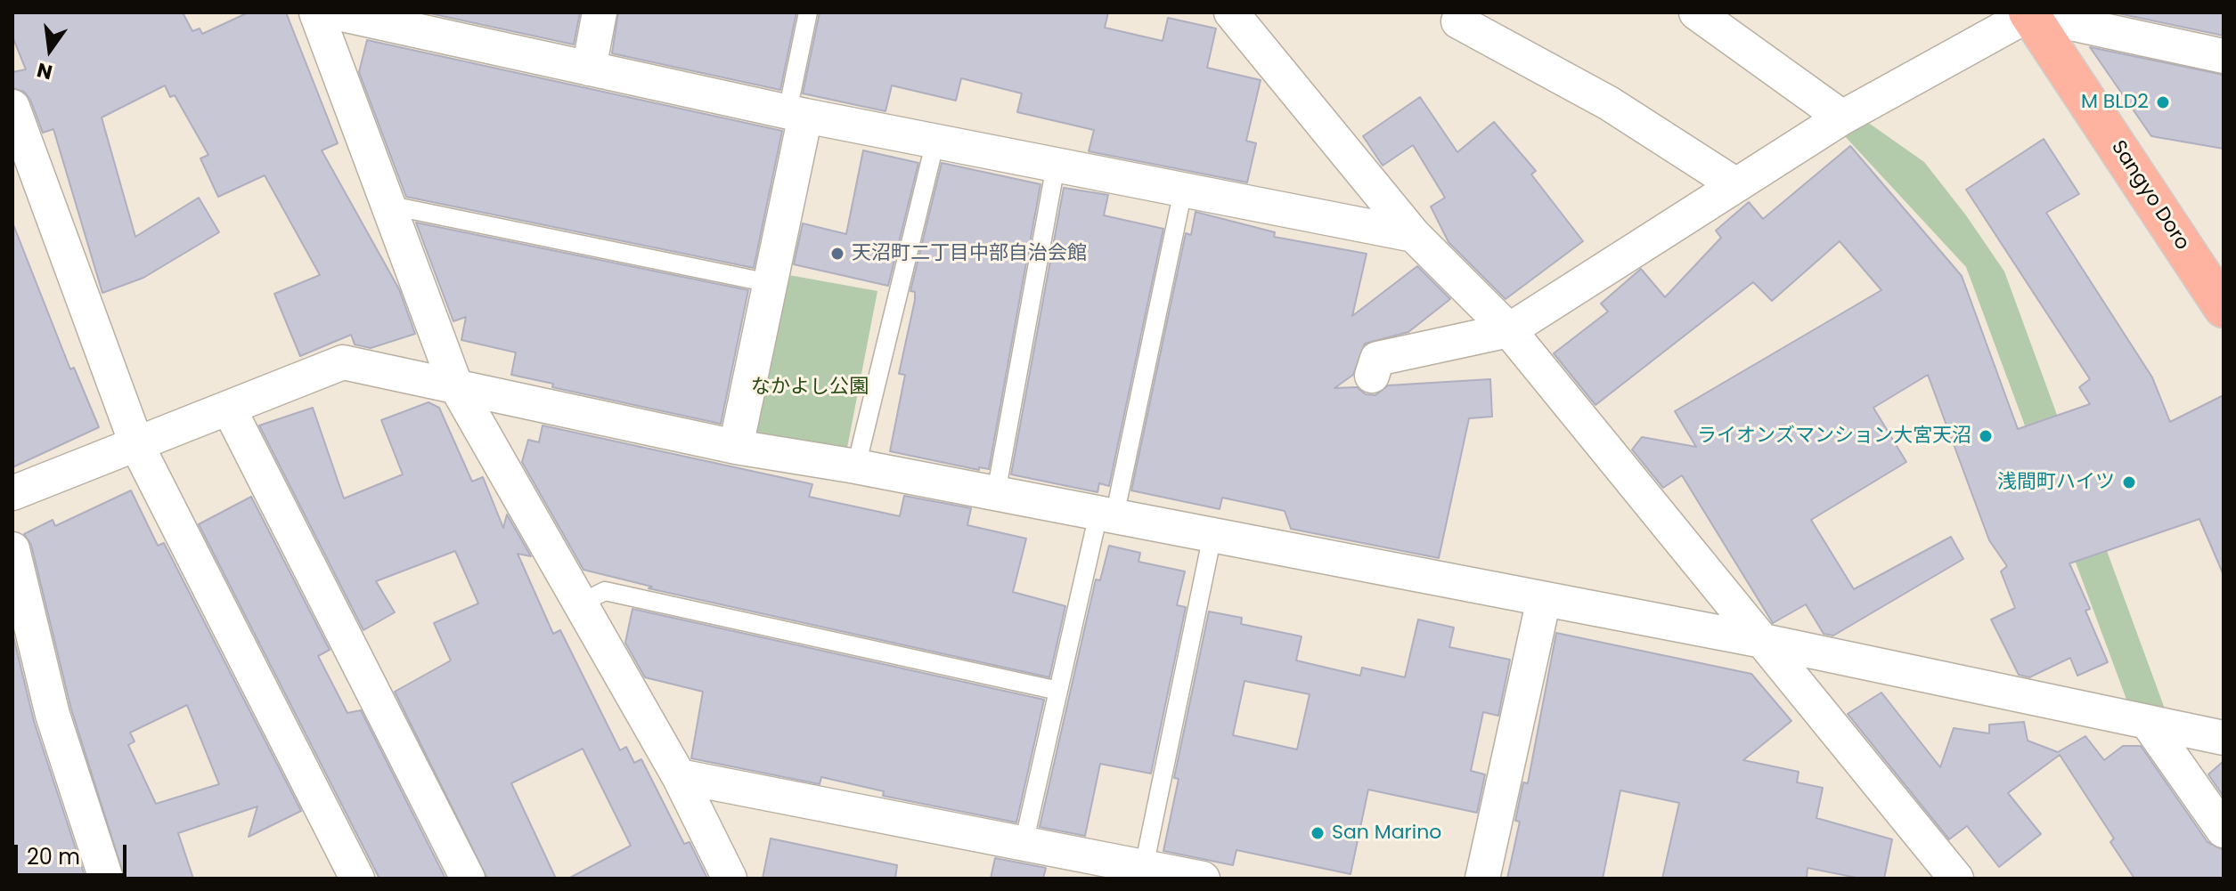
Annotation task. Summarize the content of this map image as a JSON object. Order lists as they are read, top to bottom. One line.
{"streets":{"main road":["Sangyo Doro"]},"parks":["なかよし公園"],"places":["M BLD2","天沼町二丁目中部自治会館","ライオンズマンション大宮天沼","浅間町ハイツ","San Marino"],"scale_bar":"20 m","north":"bottom"}
